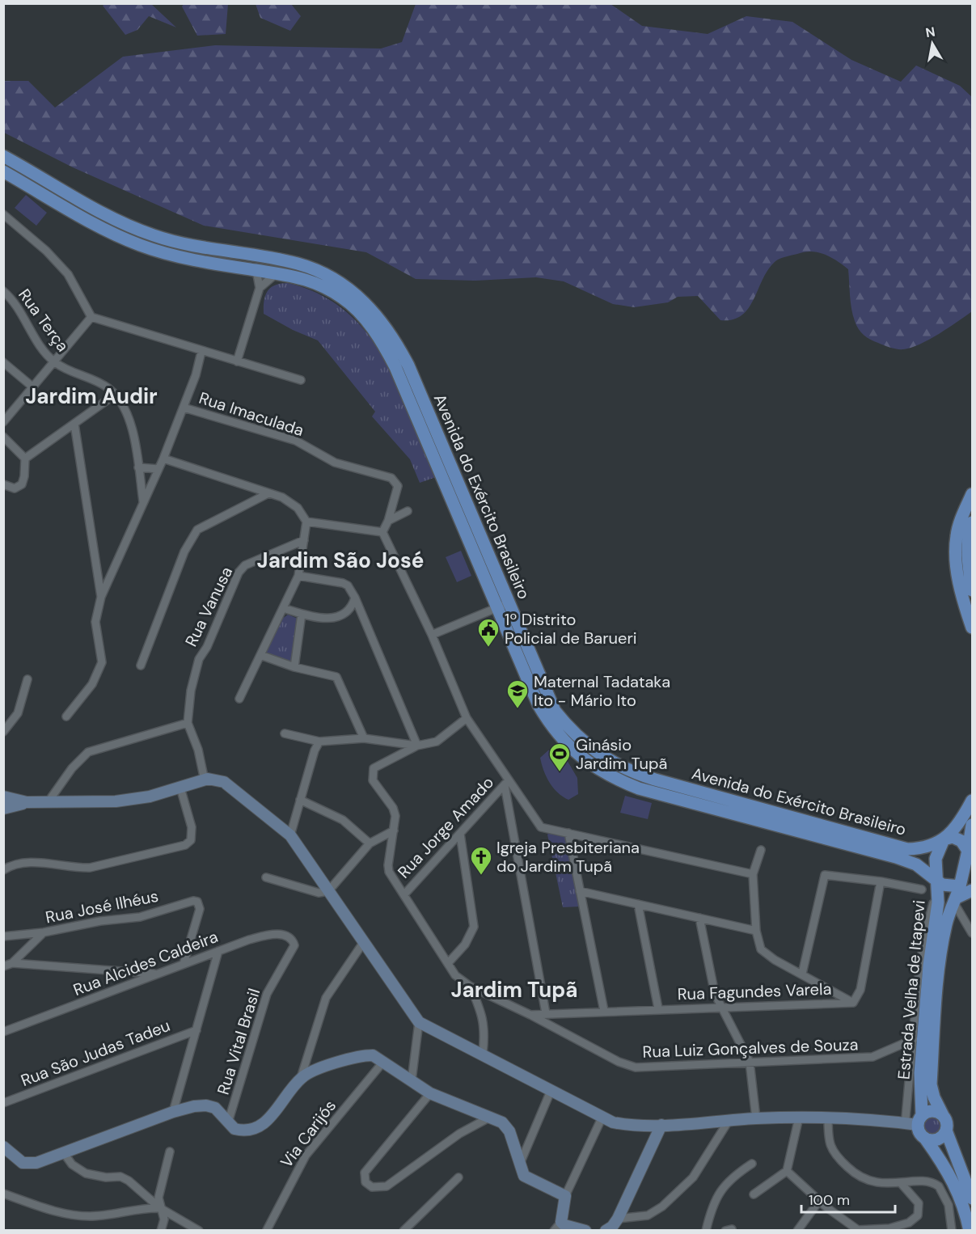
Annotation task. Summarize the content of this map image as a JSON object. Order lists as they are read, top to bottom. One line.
{"streets":{"main road":["Avenida do Exército Brasileiro","Estrada Velha de Itapevi"],"street":["Rua Terça","Rua Imaculada","Rua Vanusa","Rua Jorge Amado","Rua José Ilhéus","Rua Alcides Caldeira","Rua Fagundes Varela","Rua Vital Brasil","Rua Luiz Gonçalves de Souza","Rua São Judas Tadeu","Via Carijós"]},"crossings":[["Avenida do Exército Brasileiro","Estrada Velha de Itapevi"],["Rua Jorge Amado","Rua Luiz Gonçalves de Souza"],["Rua José Ilhéus","Rua Alcides Caldeira"],["Rua Alcides Caldeira","Rua Vital Brasil"],["Rua Fagundes Varela","Rua Luiz Gonçalves de Souza"]],"districts":["Jardim Audir","Jardim São José","Jardim Tupã"],"places":{"public building":["1º Distrito Policial de Barueri"],"school or university":["Maternal Tadataka Ito - Mário Ito"],"sports":["Ginásio Jardim Tupã"],"church":["Igreja Presbiteriana do Jardim Tupã"]},"scale_bar":"100 m","north":"top"}
